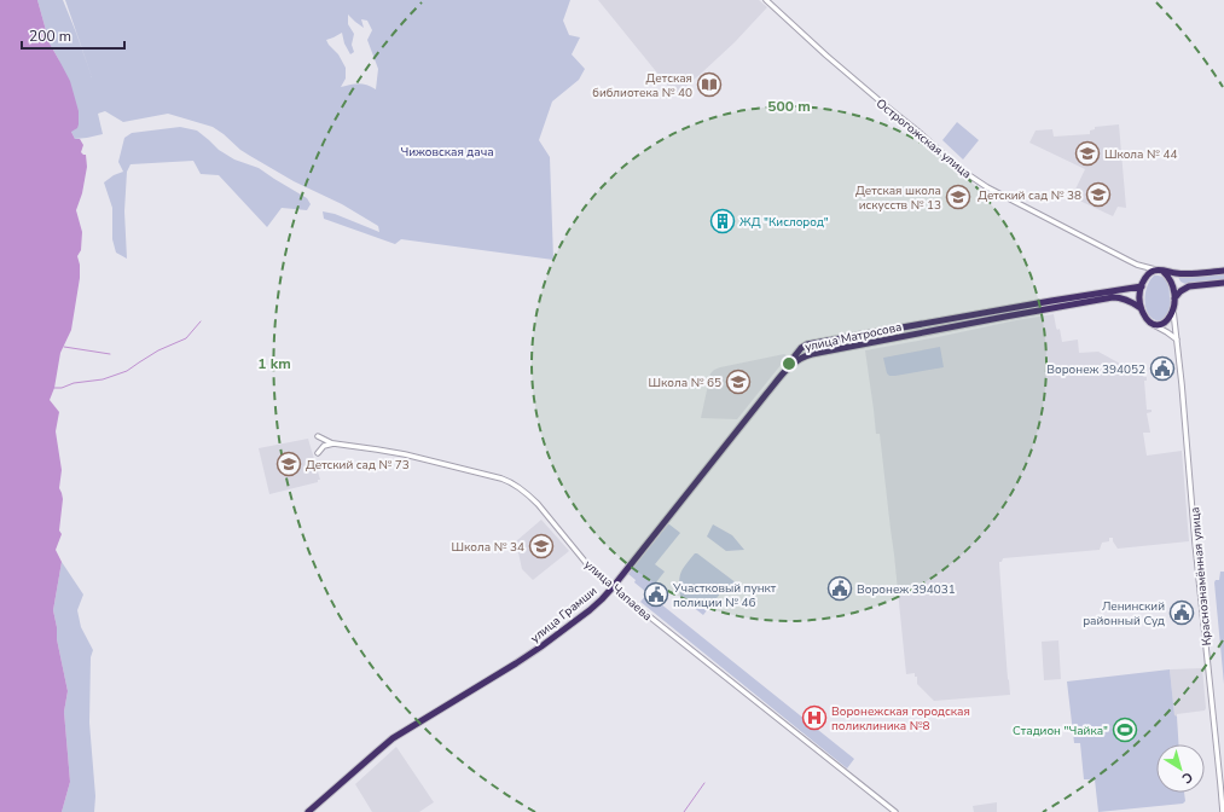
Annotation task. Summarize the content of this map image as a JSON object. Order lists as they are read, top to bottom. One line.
{"streets":{"highway":["улица Матросова","улица Грамши"],"street":["Острогожская улица","Краснознамённая улица","улица Чапаева"]},"crossings":[["Острогожская улица","улица Матросова"],["Острогожская улица","Краснознамённая улица"],["улица Матросова","Краснознамённая улица"],["улица Матросова","улица Грамши"],["улица Чапаева","улица Грамши"]],"parks":["Чижовская дача"],"places":{"library":["Детская библиотека № 40"],"school or university":["Школа № 44","Детский сад № 38","Детская школа искусств № 13","Школа № 65","Детский сад № 73","Школа № 34"],"building":["ЖД \"Кислород\""],"public building":["Воронеж 394052","Воронеж 394031","Участковый пункт полиции № 46","Ленинский районный Суд"],"hospital":["Воронежская городская поликлиника №8"],"sports":["Стадион \"Чайка\""]},"scale_bar":"200 m","north":"bottom right","rings":["500 m","1 km"]}
